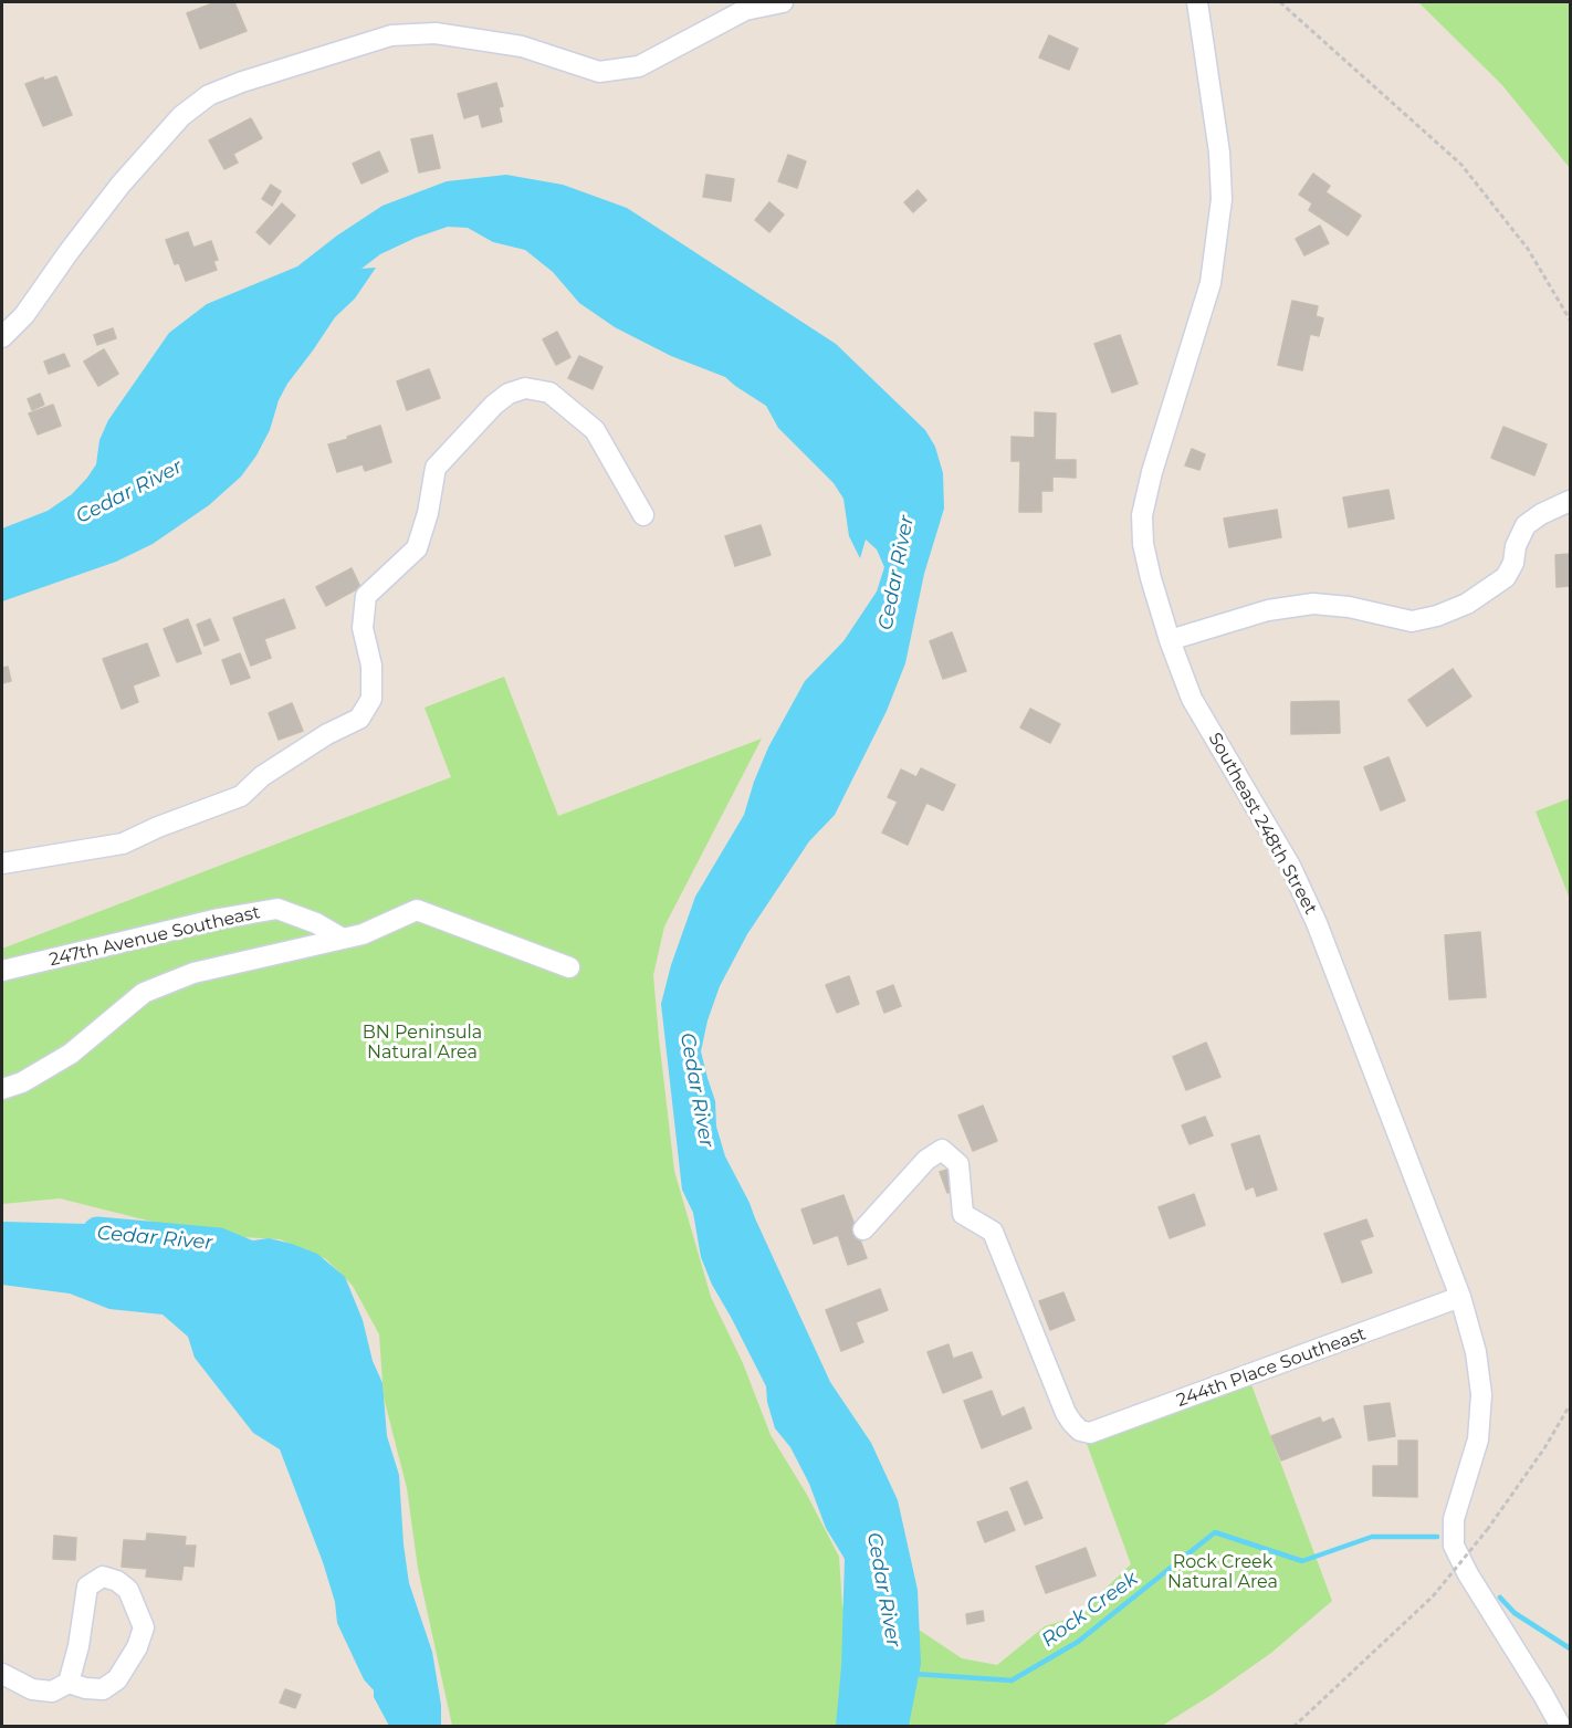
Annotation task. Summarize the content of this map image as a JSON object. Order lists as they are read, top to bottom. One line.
{"streets":{"street":["Southeast 248th Street","247th Avenue Southeast","244th Place Southeast"]},"crossings":[["Southeast 248th Street","244th Place Southeast"]],"water":["Cedar River","Rock Creek"],"parks":["BN Peninsula Natural Area","Rock Creek Natural Area"]}
